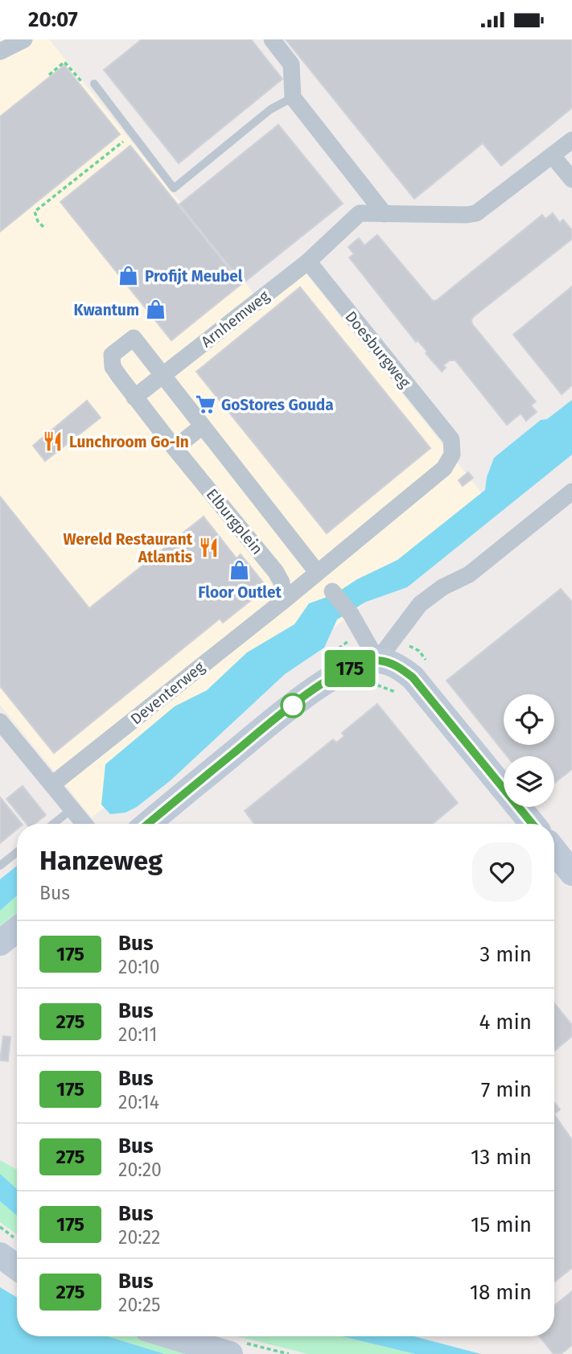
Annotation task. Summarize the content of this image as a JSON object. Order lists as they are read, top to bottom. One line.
{"streets":{"street":["Arnhemweg","Doesburgweg","Elburgplein","Deventerweg"]},"crossings":[["Arnhemweg","Doesburgweg"],["Arnhemweg","Elburgplein"],["Doesburgweg","Elburgplein"],["Doesburgweg","Deventerweg"],["Elburgplein","Deventerweg"]],"places":{"shop":["Profijt Meubel","Kwantum","Floor Outlet"],"supermarket":["GoStores Gouda"],"restaurant":["Lunchroom Go-In","Wereld Restaurant Atlantis"]},"lines":["bus line 175"],"page":{"status":"20:07","on_map":"175","heading":["Hanzeweg","Bus"],"list":[{"mark":"175","name":"Bus","note":"20:10","value":"3 min"},{"mark":"275","name":"Bus","note":"20:11","value":"4 min"},{"mark":"175","name":"Bus","note":"20:14","value":"7 min"},{"mark":"275","name":"Bus","note":"20:20","value":"13 min"},{"mark":"175","name":"Bus","note":"20:22","value":"15 min"},{"mark":"275","name":"Bus","note":"20:25","value":"18 min"}]}}
